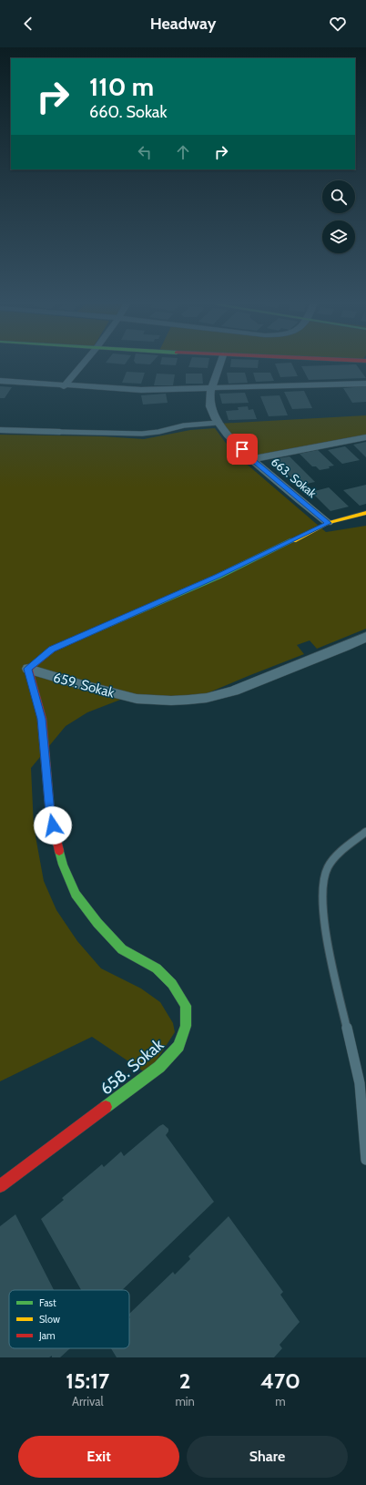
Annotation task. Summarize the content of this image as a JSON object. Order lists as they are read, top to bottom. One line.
{"streets":{"street":["663. Sokak","659. Sokak","658. Sokak"]},"crossings":[["659. Sokak","658. Sokak"]],"legend":["Fast","Slow","Jam"],"page":{"header":"Headway","turn":["110 m","660. Sokak"],"eta":["15:17","Arrival","2","min","470","m"],"buttons":["Exit","Share"]}}
